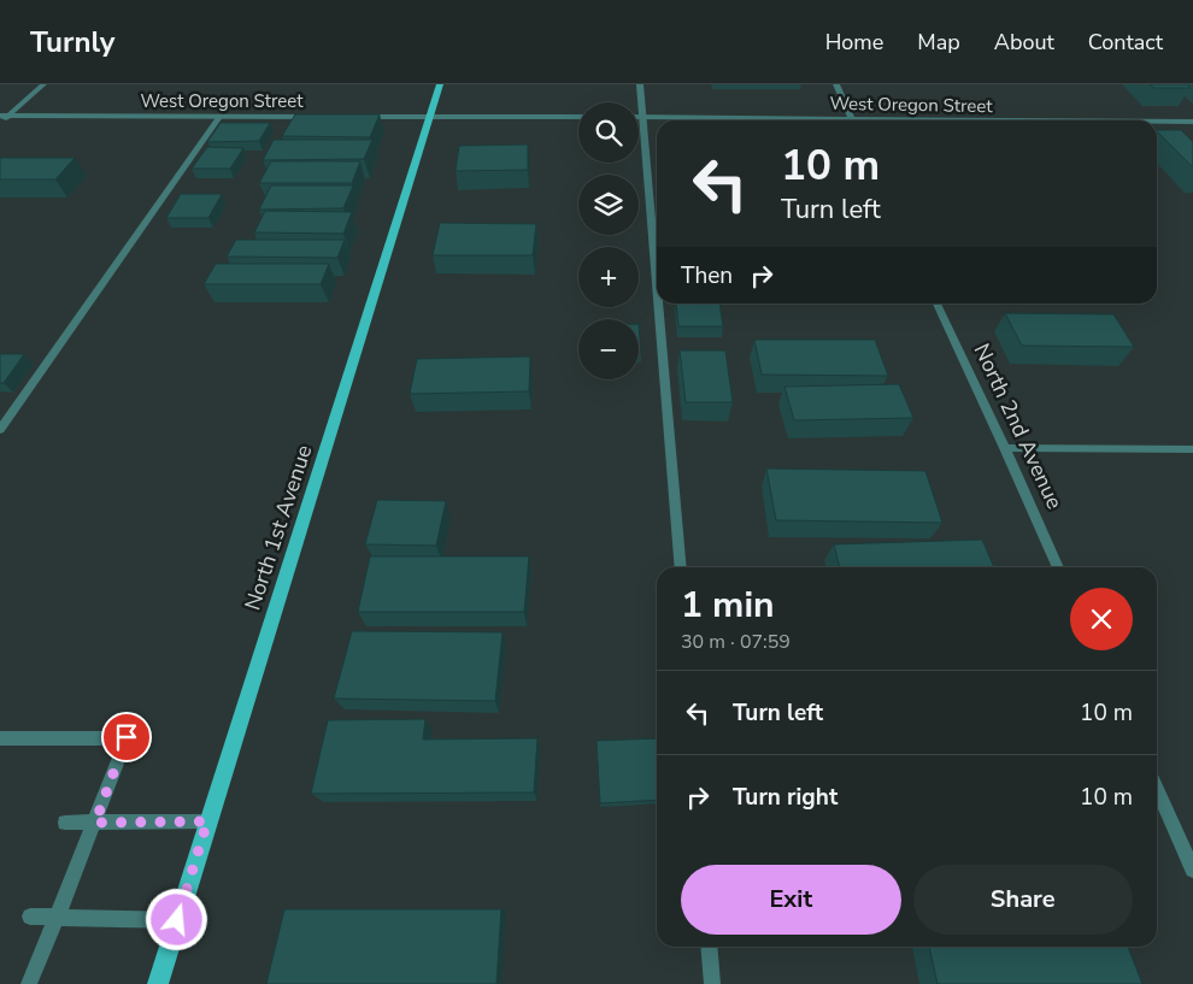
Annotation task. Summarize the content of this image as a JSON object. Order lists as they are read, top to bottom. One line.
{"streets":{"main road":["North 1st Avenue"],"street":["West Oregon Street","North 2nd Avenue"]},"page":{"header":"Turnly","nav":["Home","Map","About","Contact"],"map_buttons":["+","−"],"turn":["10 m","Turn left"],"then":"Then","heading":["1 min","30 m · 07:59"],"list":[{"name":"Turn left","value":"10 m"},{"name":"Turn right","value":"10 m"}],"buttons":["Exit","Share"]}}
